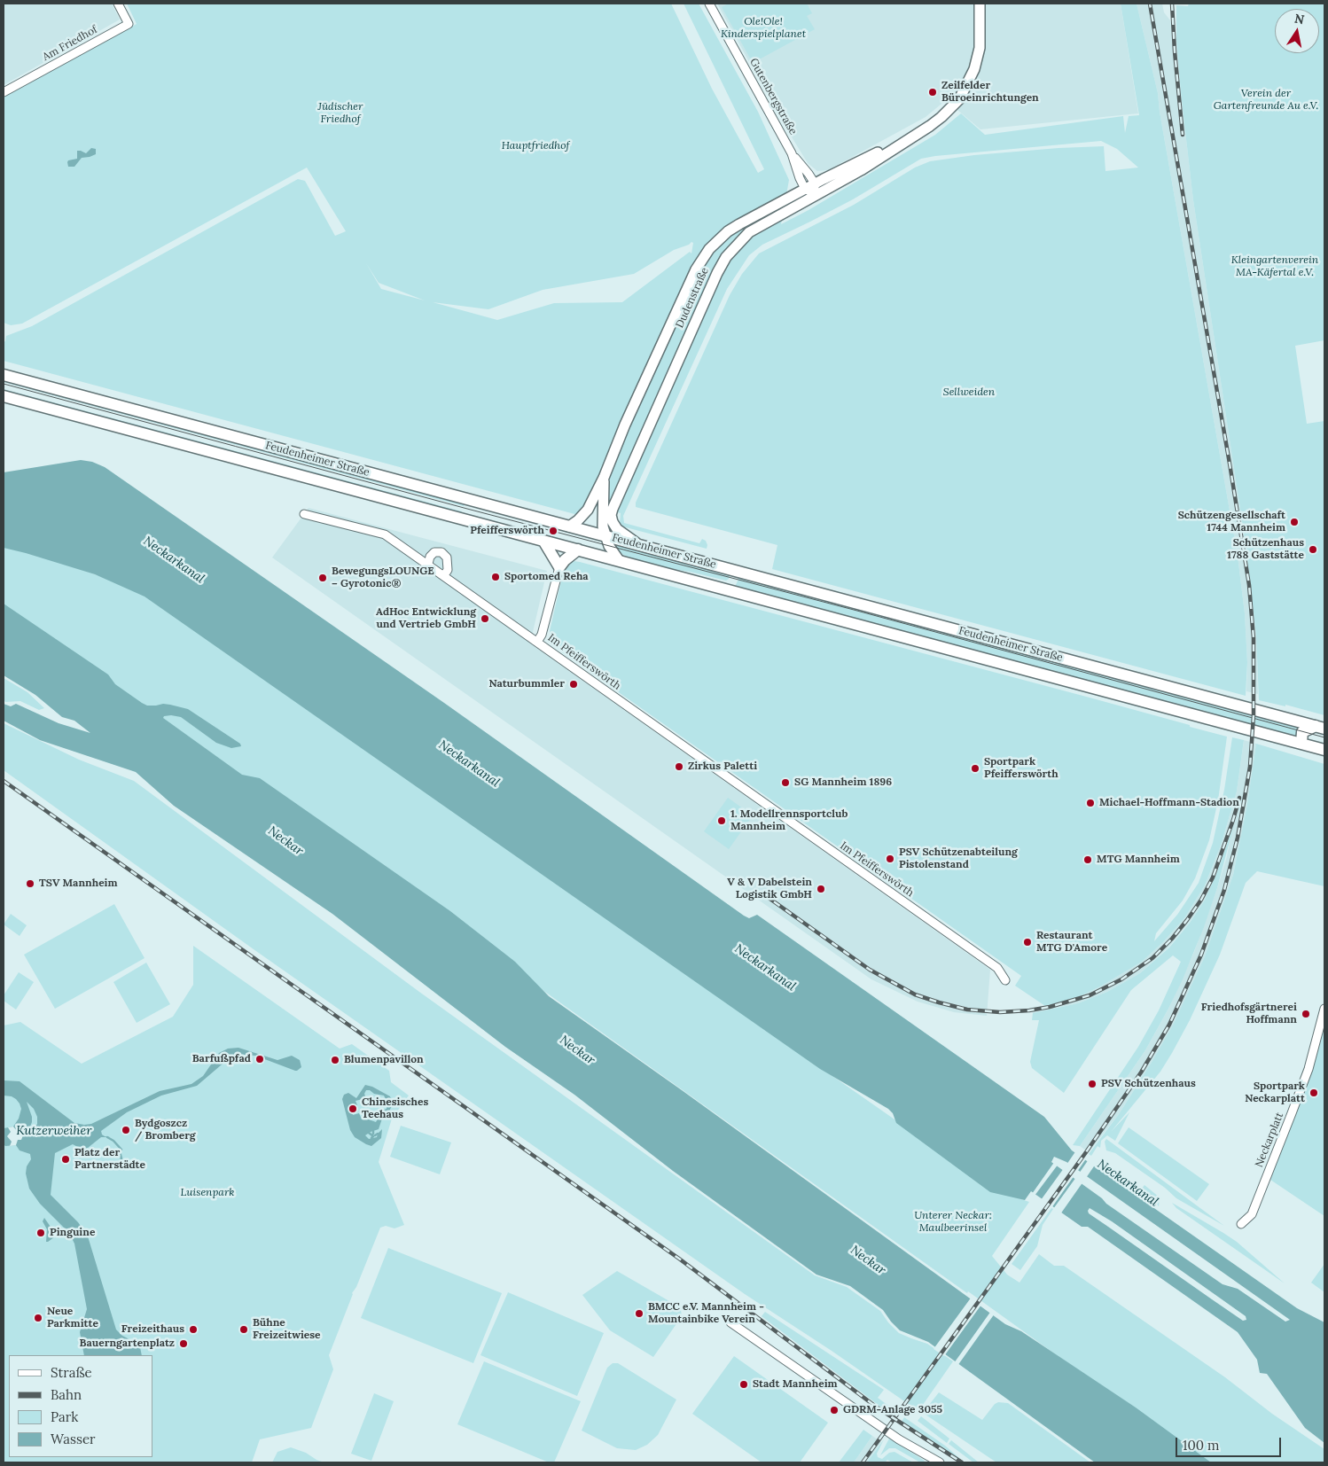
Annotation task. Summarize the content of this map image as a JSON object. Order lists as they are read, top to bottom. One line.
{"streets":{"main road":["Feudenheimer Straße"],"street":["Am Friedhof","Gutenbergstraße","Dudenstraße","Im Pfeifferswörth","Neckarplatt"]},"crossings":[["Gutenbergstraße","Dudenstraße"],["Dudenstraße","Feudenheimer Straße"]],"water":["Neckarkanal","Neckar","Kutzerweiher"],"parks":["Ole!Ole! Kinderspielplanet","Verein der Gartenfreunde Au e.V.","Jüdischer Friedhof","Hauptfriedhof","Kleingartenverein MA-Käfertal e.V.","Sellweiden","Luisenpark","Unterer Neckar: Maulbeerinsel"],"places":["Zeilfelder Büroeinrichtungen","Schützengesellschaft 1744 Mannheim","Pfeifferswörth","Schützenhaus 1788 Gaststätte","Sportomed Reha","BewegungsLOUNGE – Gyrotonic®","AdHoc Entwicklung und Vertrieb GmbH","Naturbummler","Zirkus Paletti","Sportpark Pfeifferswörth","SG Mannheim 1896","Michael-Hoffmann-Stadion","1. Modellrennsportclub Mannheim","PSV Schützenabteilung Pistolenstand","MTG Mannheim","TSV Mannheim","V & V Dabelstein Logistik GmbH","Restaurant MTG D'Amore","Friedhofsgärtnerei Hoffmann","Barfußpfad","Blumenpavillon","PSV Schützenhaus","Sportpark Neckarplatt","Chinesisches Teehaus","Bydgoszcz / Bromberg","Platz der Partnerstädte","Pinguine","BMCC e.V. Mannheim - Mountainbike Verein","Neue Parkmitte","Freizeithaus","Bühne Freizeitwiese","Bauerngartenplatz","Stadt Mannheim","GDRM-Anlage 3055"],"legend":["Straße","Bahn","Park","Wasser"],"scale_bar":"100 m","north":"top"}
